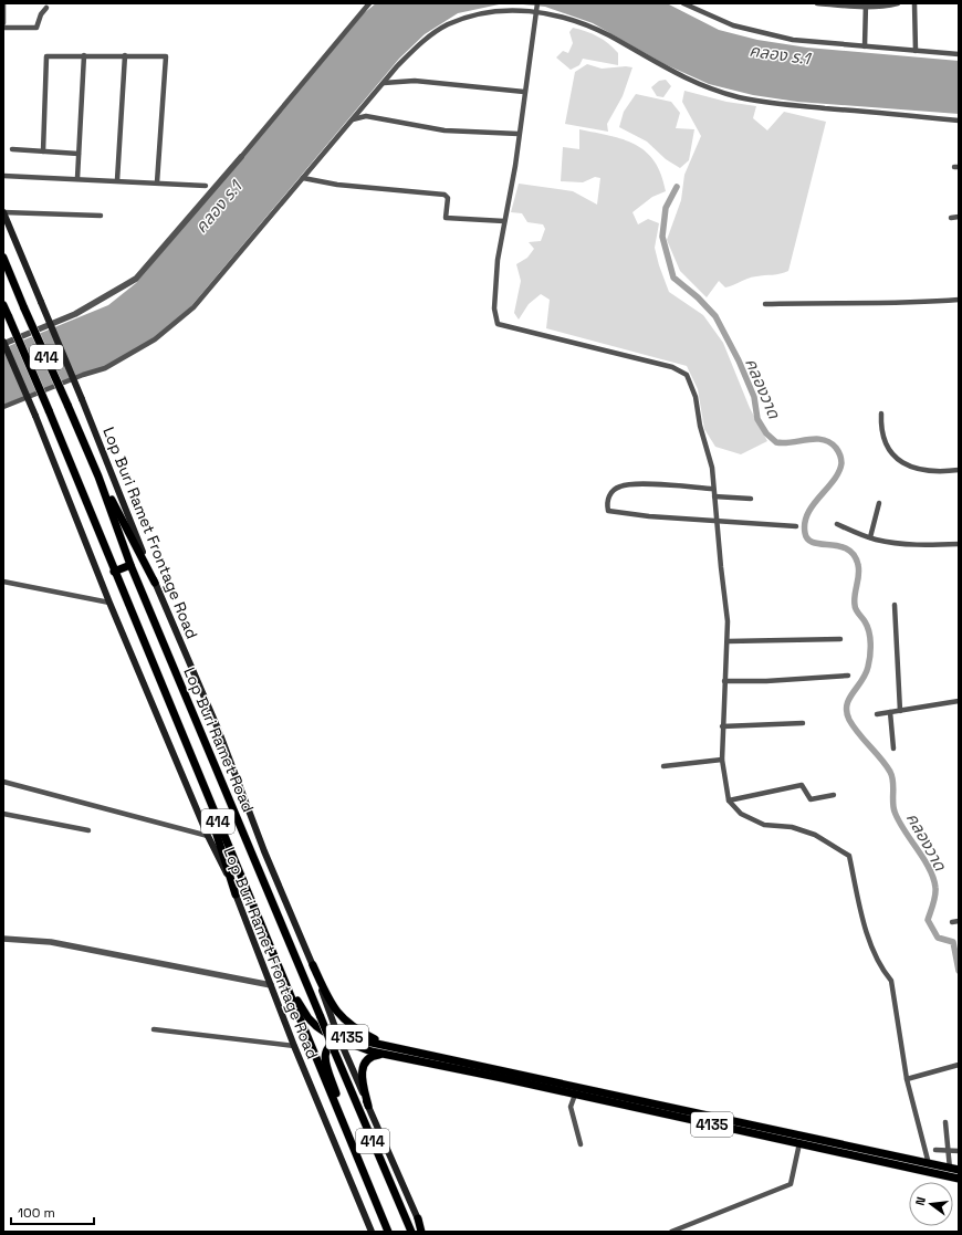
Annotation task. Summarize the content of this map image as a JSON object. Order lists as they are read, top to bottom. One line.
{"streets":{"main road":["414","Lop Buri Ramet Frontage Road","Lop Buri Ramet Road","4135"]},"crossings":[["Lop Buri Ramet Frontage Road","4135"],["Lop Buri Ramet Road","4135"]],"water":["คลอง ร.1","คลองวาด"],"scale_bar":"100 m","north":"left"}
